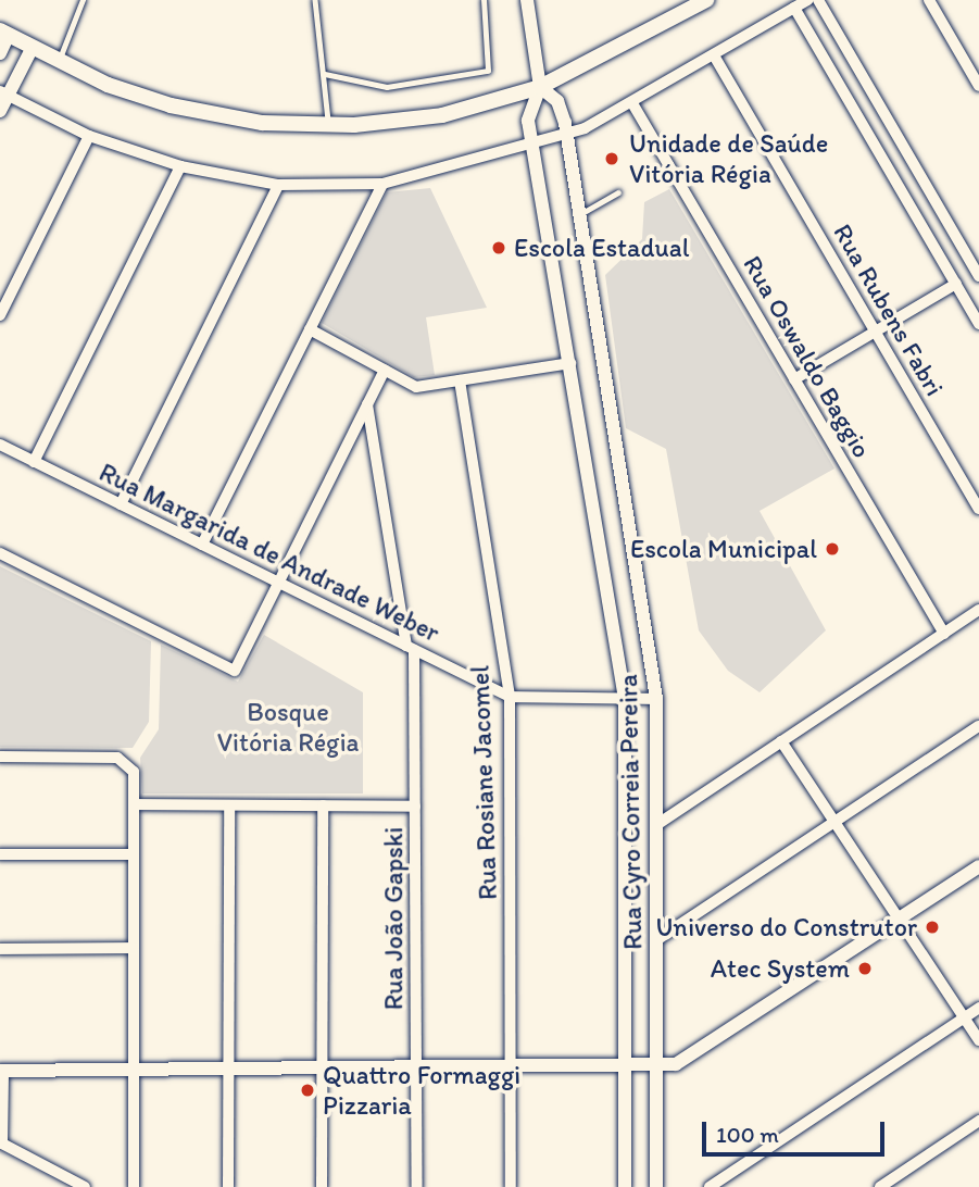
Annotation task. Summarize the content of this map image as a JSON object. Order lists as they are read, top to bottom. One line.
{"streets":{"street":["Rua Rubens Fabri","Rua Oswaldo Baggio","Rua Margarida de Andrade Weber","Rua Rosiane Jacomel","Rua Cyro Correia Pereira","Rua João Gapski"]},"crossings":[["Rua Margarida de Andrade Weber","Rua Rosiane Jacomel"],["Rua Margarida de Andrade Weber","Rua Cyro Correia Pereira"],["Rua Margarida de Andrade Weber","Rua João Gapski"]],"parks":["Bosque Vitória Régia"],"places":["Unidade de Saúde Vitória Régia","Escola Estadual","Escola Municipal","Universo do Construtor","Atec System","Quattro Formaggi Pizzaria"],"scale_bar":"100 m"}
